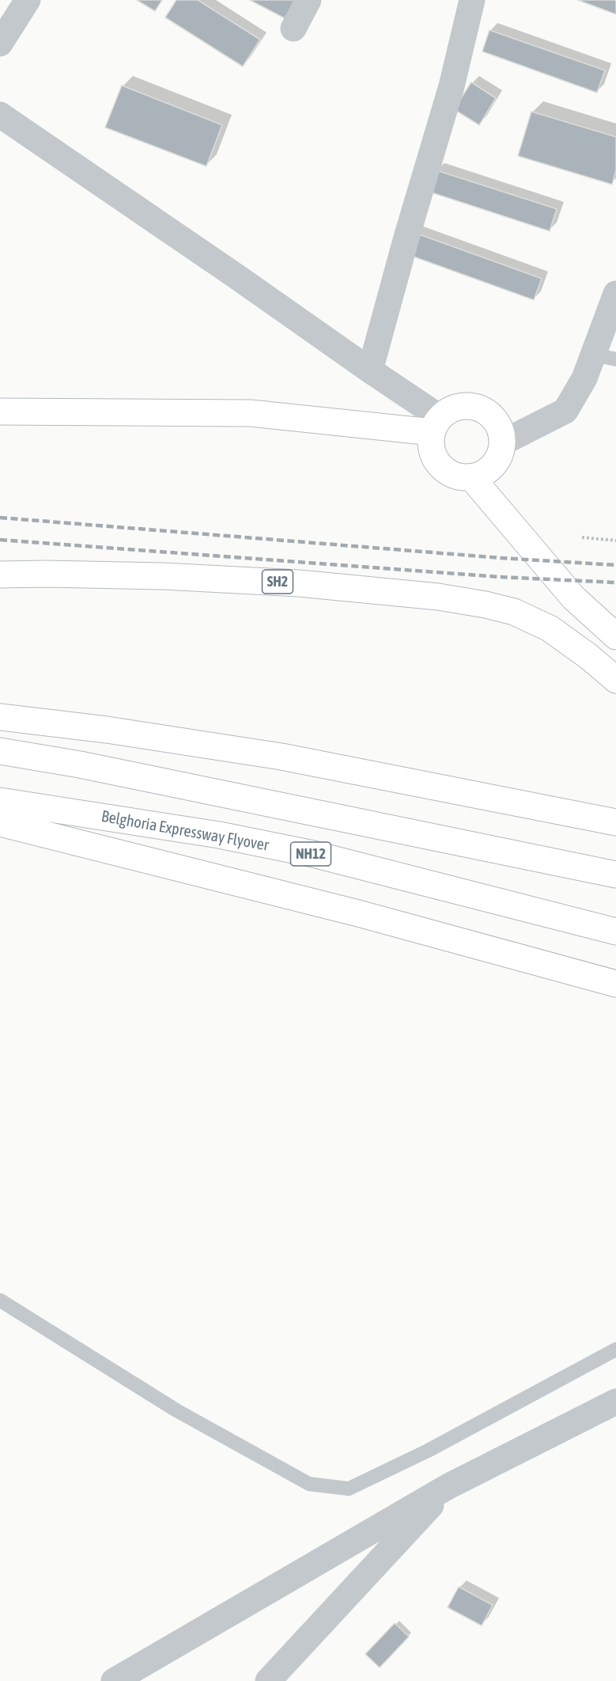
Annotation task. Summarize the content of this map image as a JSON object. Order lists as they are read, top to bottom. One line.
{"streets":{"main road":["SH2","Belghoria Expressway Flyover","NH12"]}}
